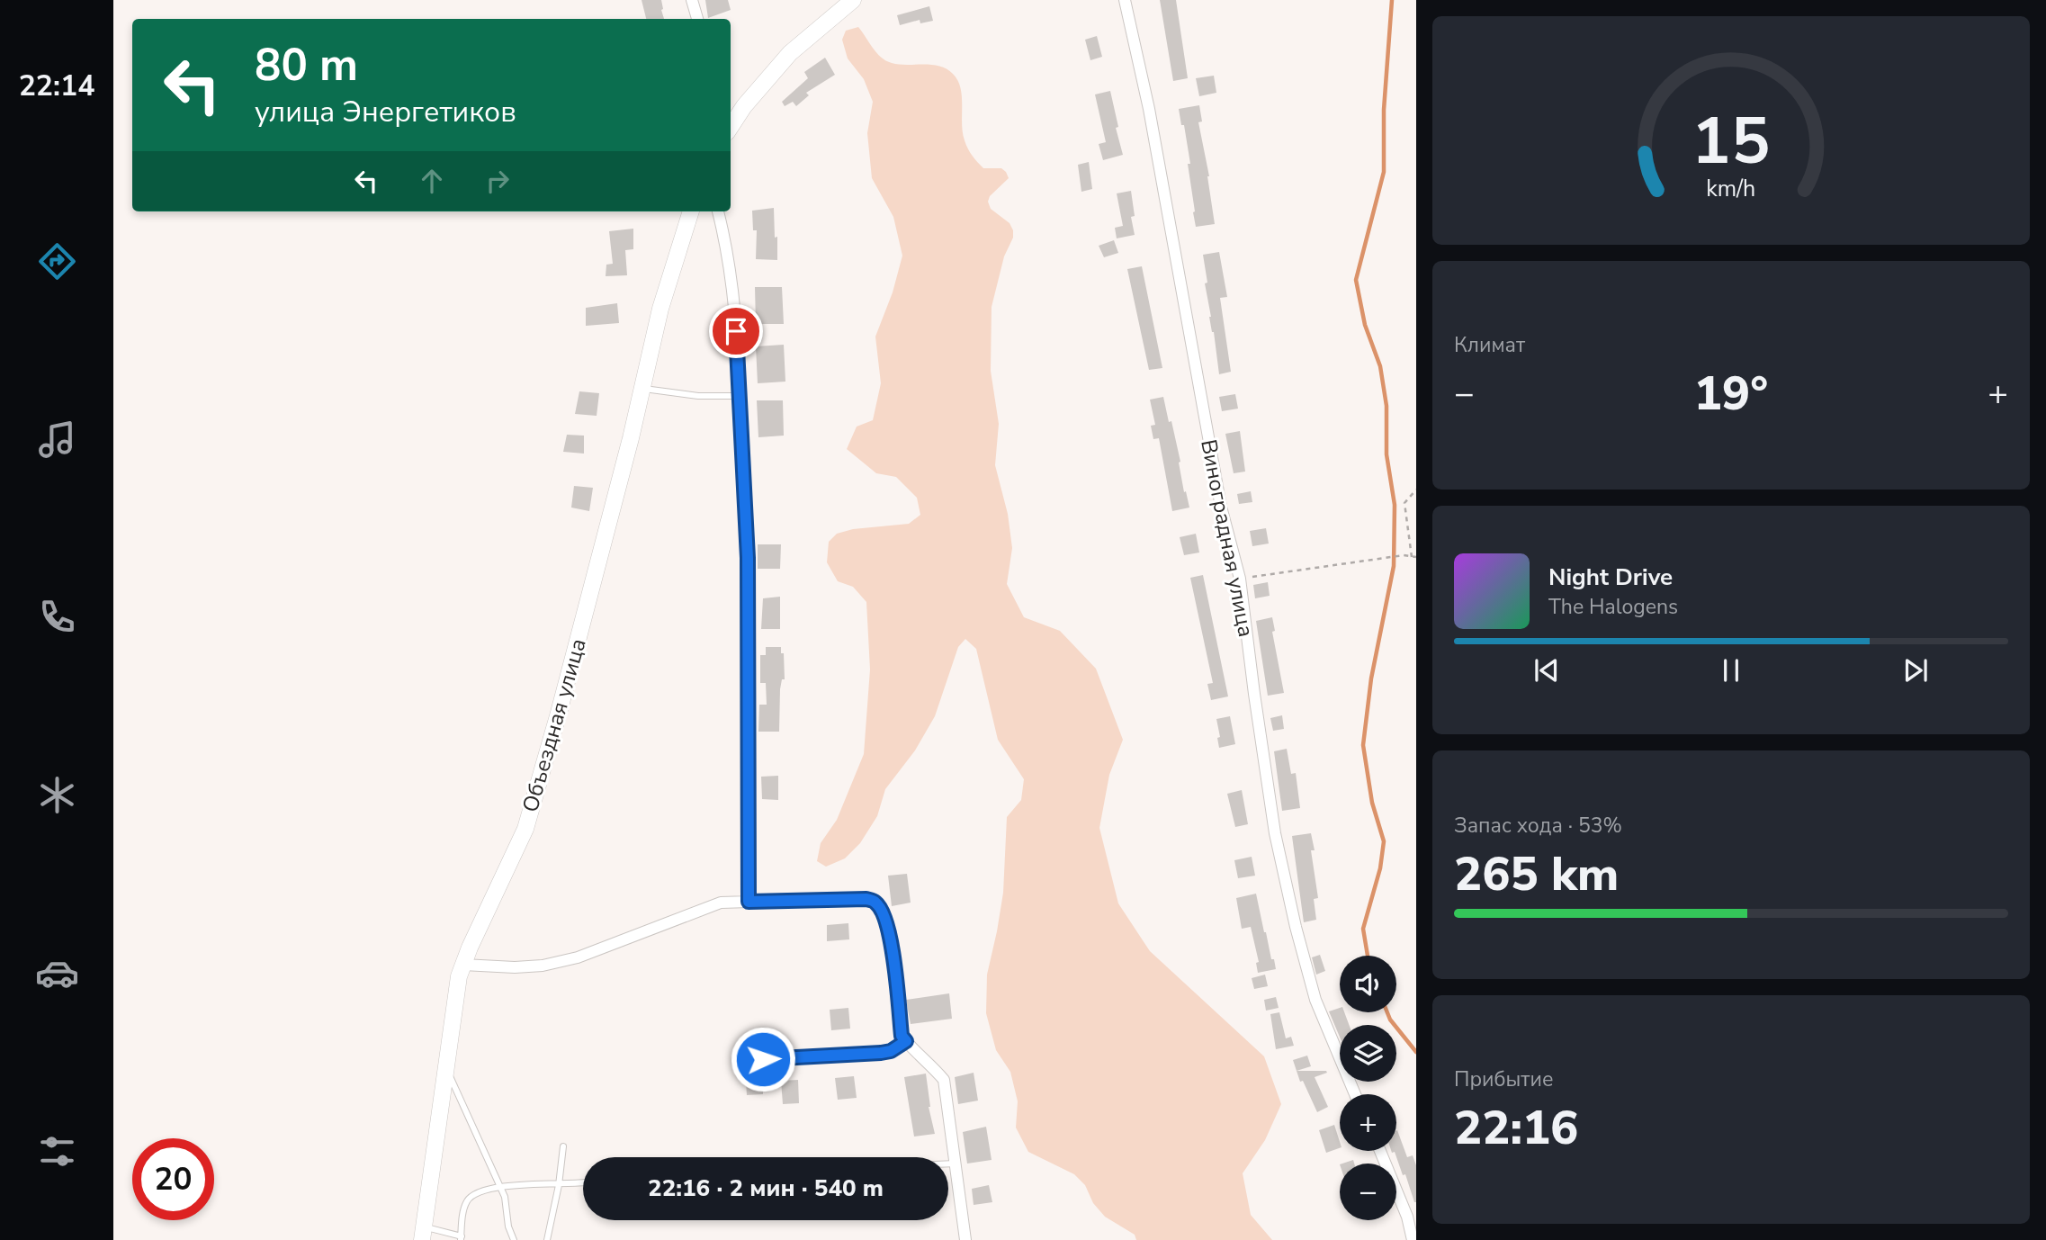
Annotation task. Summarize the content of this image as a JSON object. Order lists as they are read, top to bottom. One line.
{"streets":{"main road":["Объездная улица"],"street":["Виноградная улица"]},"page":{"tabs":"22:14","turn":["80 m","улица Энергетиков"],"tile":["Климат",["Запас хода · 53%","265 km"],["Прибытие","22:16"]],"heat":["−","19°","+"],"song":["Night Drive","The Halogens"],"map_buttons":["+","−"],"limit":"20","trip":"22:16 · 2 мин · 540 m","gauge":["15","km/h"]}}
